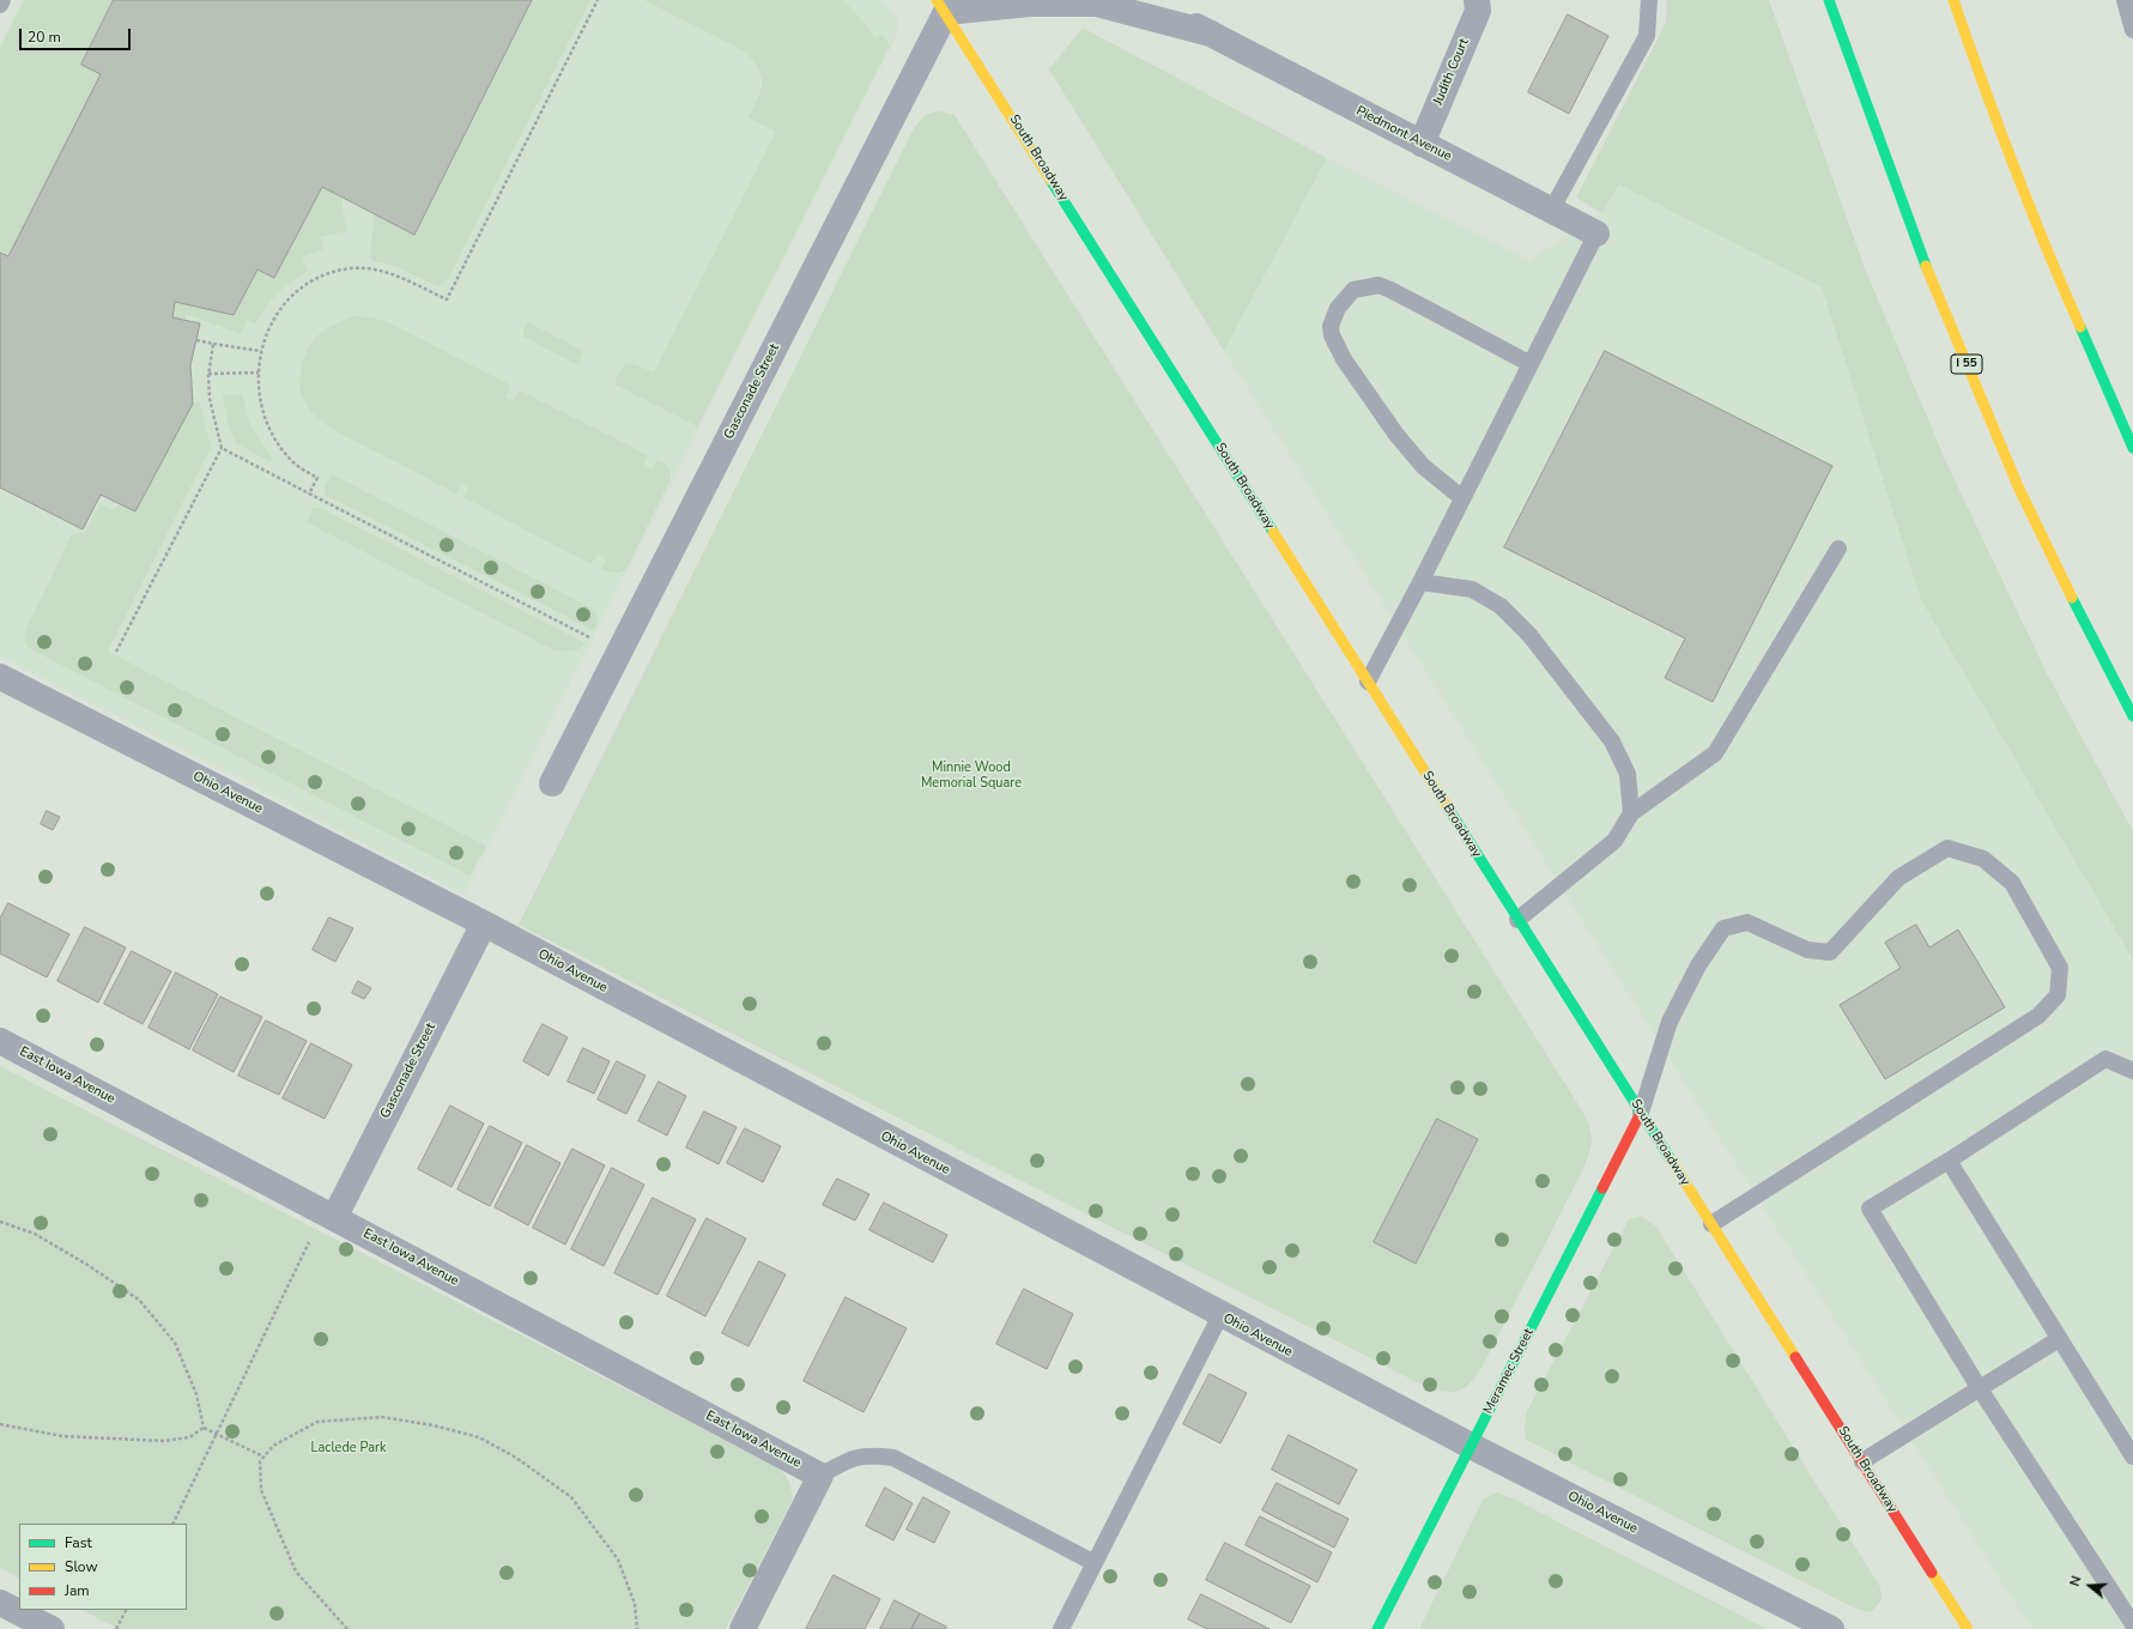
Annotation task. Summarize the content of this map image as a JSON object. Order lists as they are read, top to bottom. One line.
{"streets":{"main road":["South Broadway","I 55","Meramec Street"],"street":["Judith Court","Piedmont Avenue","Gasconade Street","Ohio Avenue","East Iowa Avenue"]},"crossings":[["Judith Court","Piedmont Avenue"],["Piedmont Avenue","South Broadway"],["Piedmont Avenue","Gasconade Street"],["South Broadway","Gasconade Street"],["South Broadway","Meramec Street"],["Gasconade Street","Ohio Avenue"],["Gasconade Street","East Iowa Avenue"],["Ohio Avenue","Meramec Street"]],"parks":["Minnie Wood Memorial Square","Laclede Park"],"legend":["Fast","Slow","Jam"],"scale_bar":"20 m","north":"left"}
